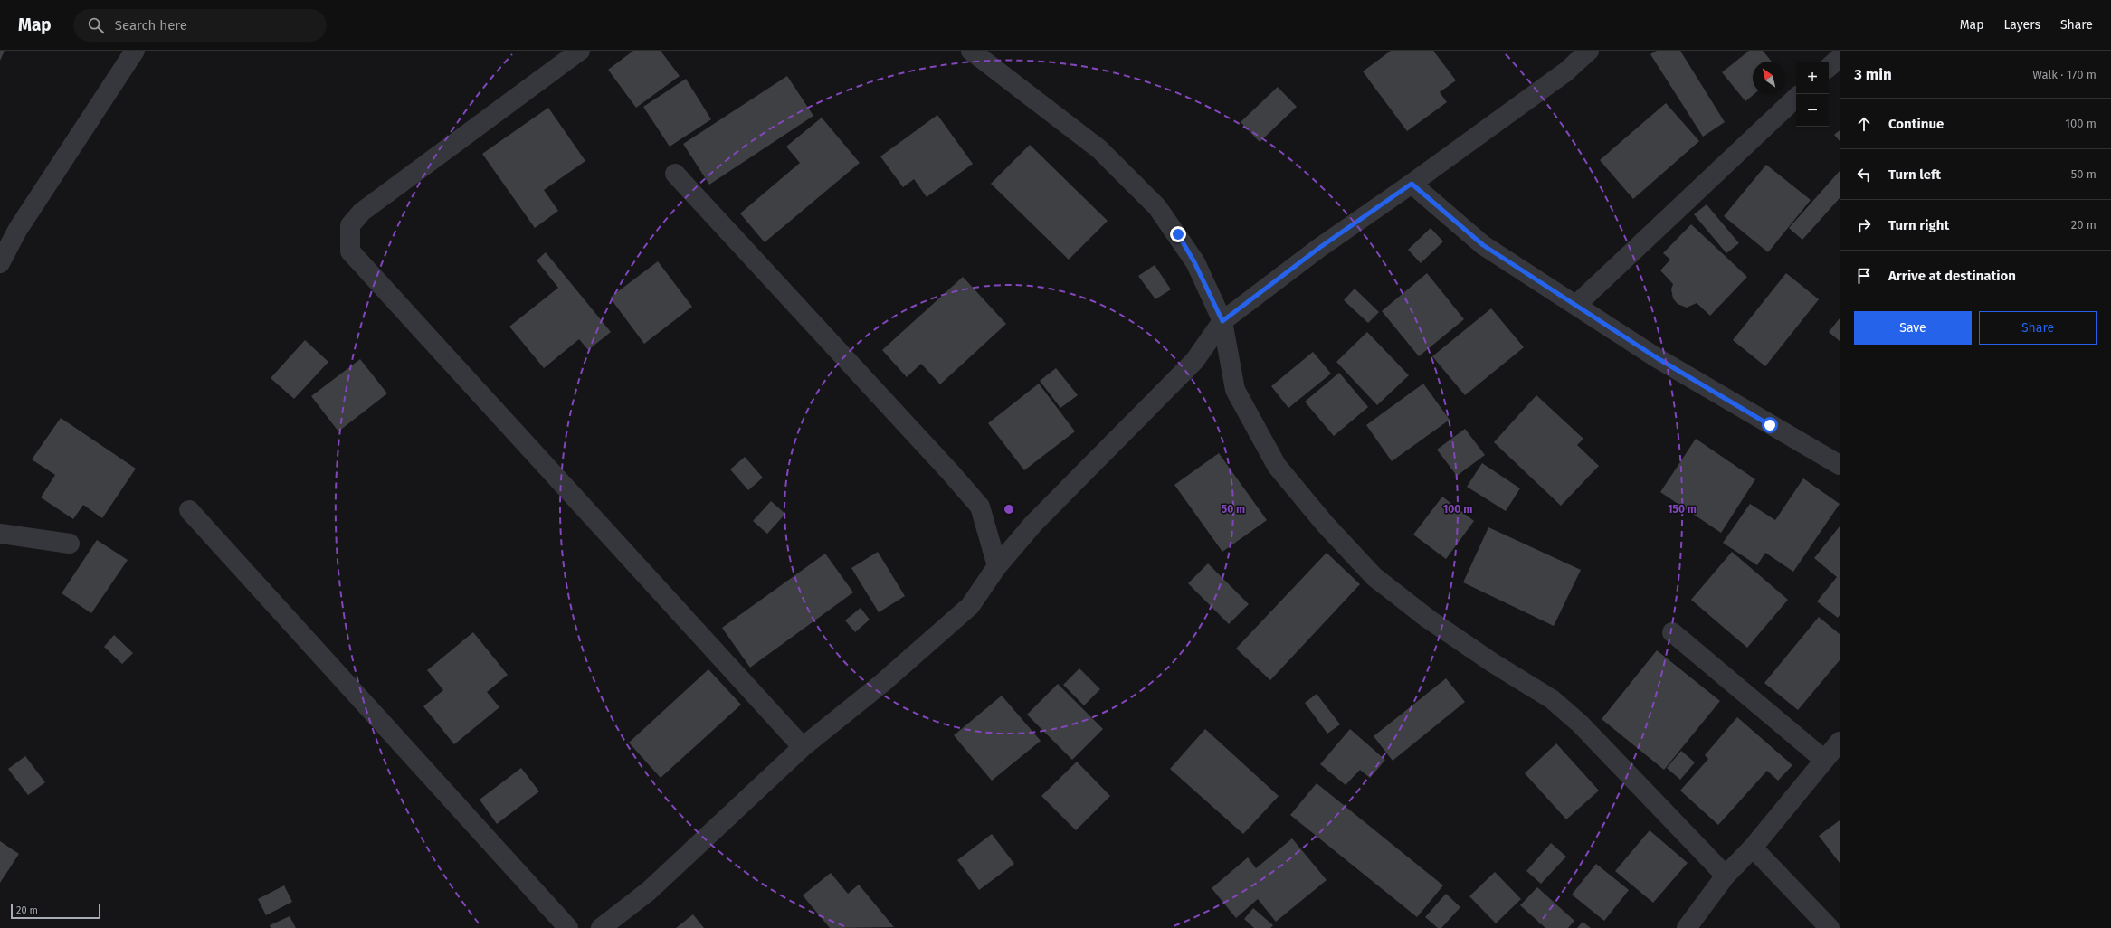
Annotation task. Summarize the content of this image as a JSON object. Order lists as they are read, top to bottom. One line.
{"scale_bar":"20 m","north":"top left","page":{"header":"Map","search":"Search here","nav":["Map","Layers","Share"],"heading":["3 min","Walk · 170 m"],"map_buttons":["+","−"],"list":[["Continue","100 m"],["Turn left","50 m"],["Turn right","20 m"],"Arrive at destination"],"buttons":["Save","Share"],"scale":"20 m"},"rings":["50 m","100 m","150 m"]}
